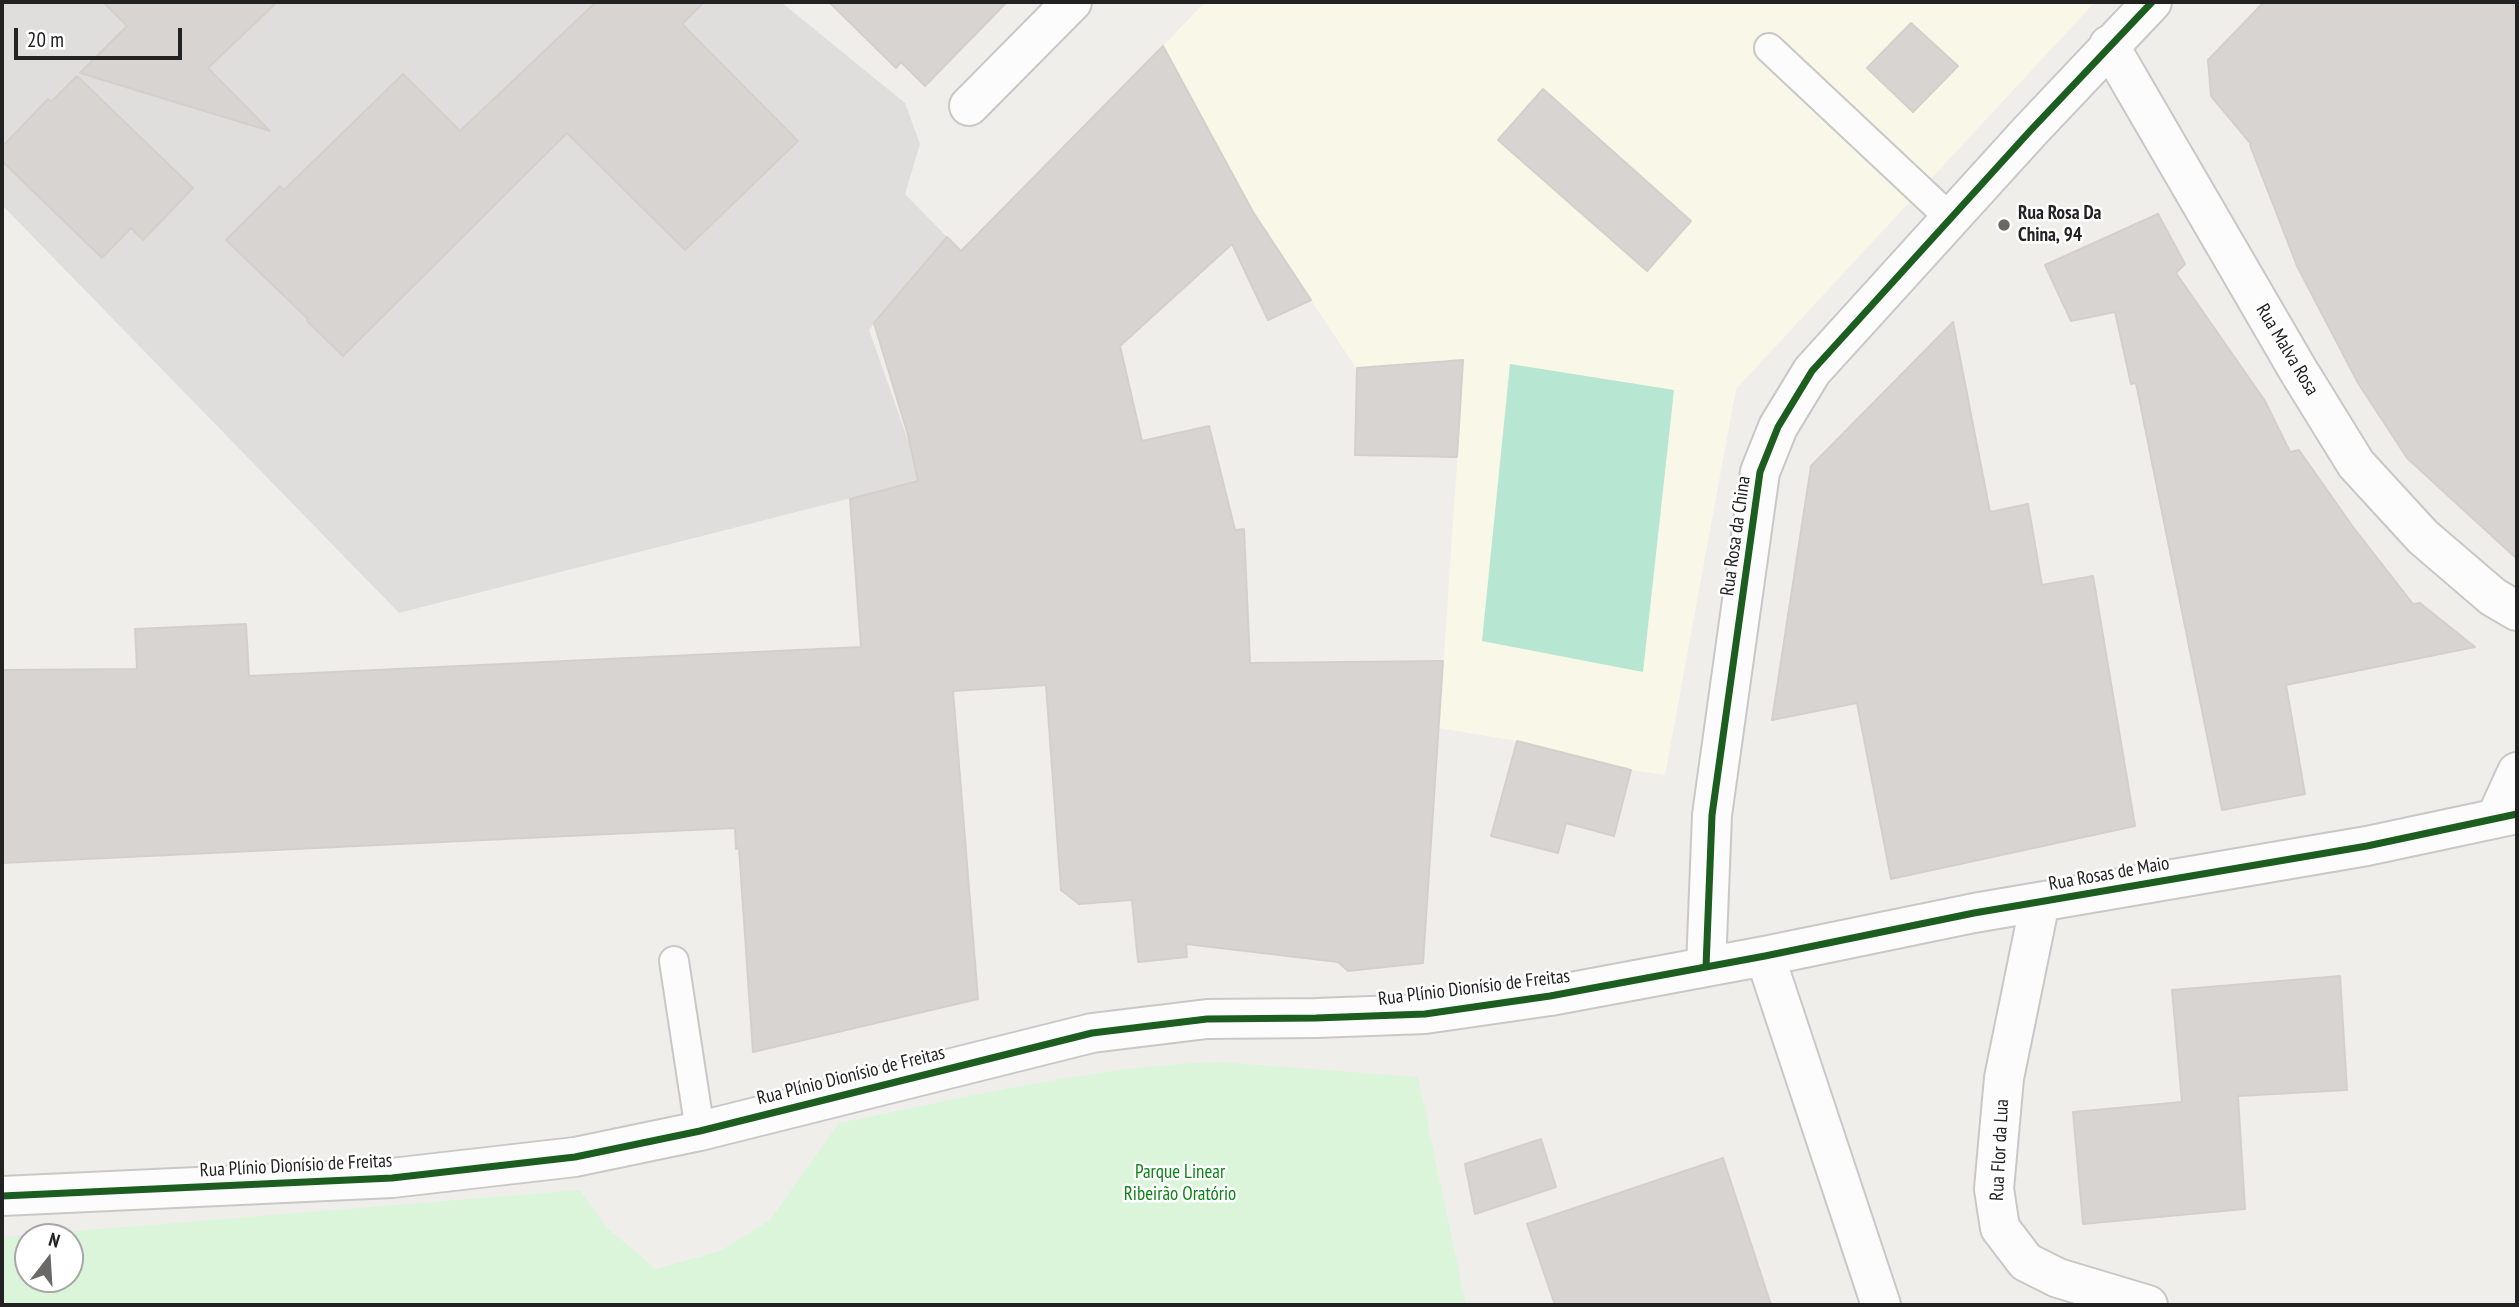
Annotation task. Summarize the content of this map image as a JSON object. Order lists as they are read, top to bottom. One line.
{"streets":{"street":["Rua Malva Rosa","Rua Rosa da China","Rua Rosas de Maio","Rua Plínio Dionísio de Freitas","Rua Flor da Lua"]},"crossings":[["Rua Malva Rosa","Rua Rosa da China"],["Rua Rosa da China","Rua Rosas de Maio"],["Rua Rosa da China","Rua Plínio Dionísio de Freitas"],["Rua Rosas de Maio","Rua Plínio Dionísio de Freitas"],["Rua Rosas de Maio","Rua Flor da Lua"]],"parks":["Parque Linear Ribeirão Oratório"],"places":["Rua Rosa Da China, 94"],"scale_bar":"20 m","north":"top"}
